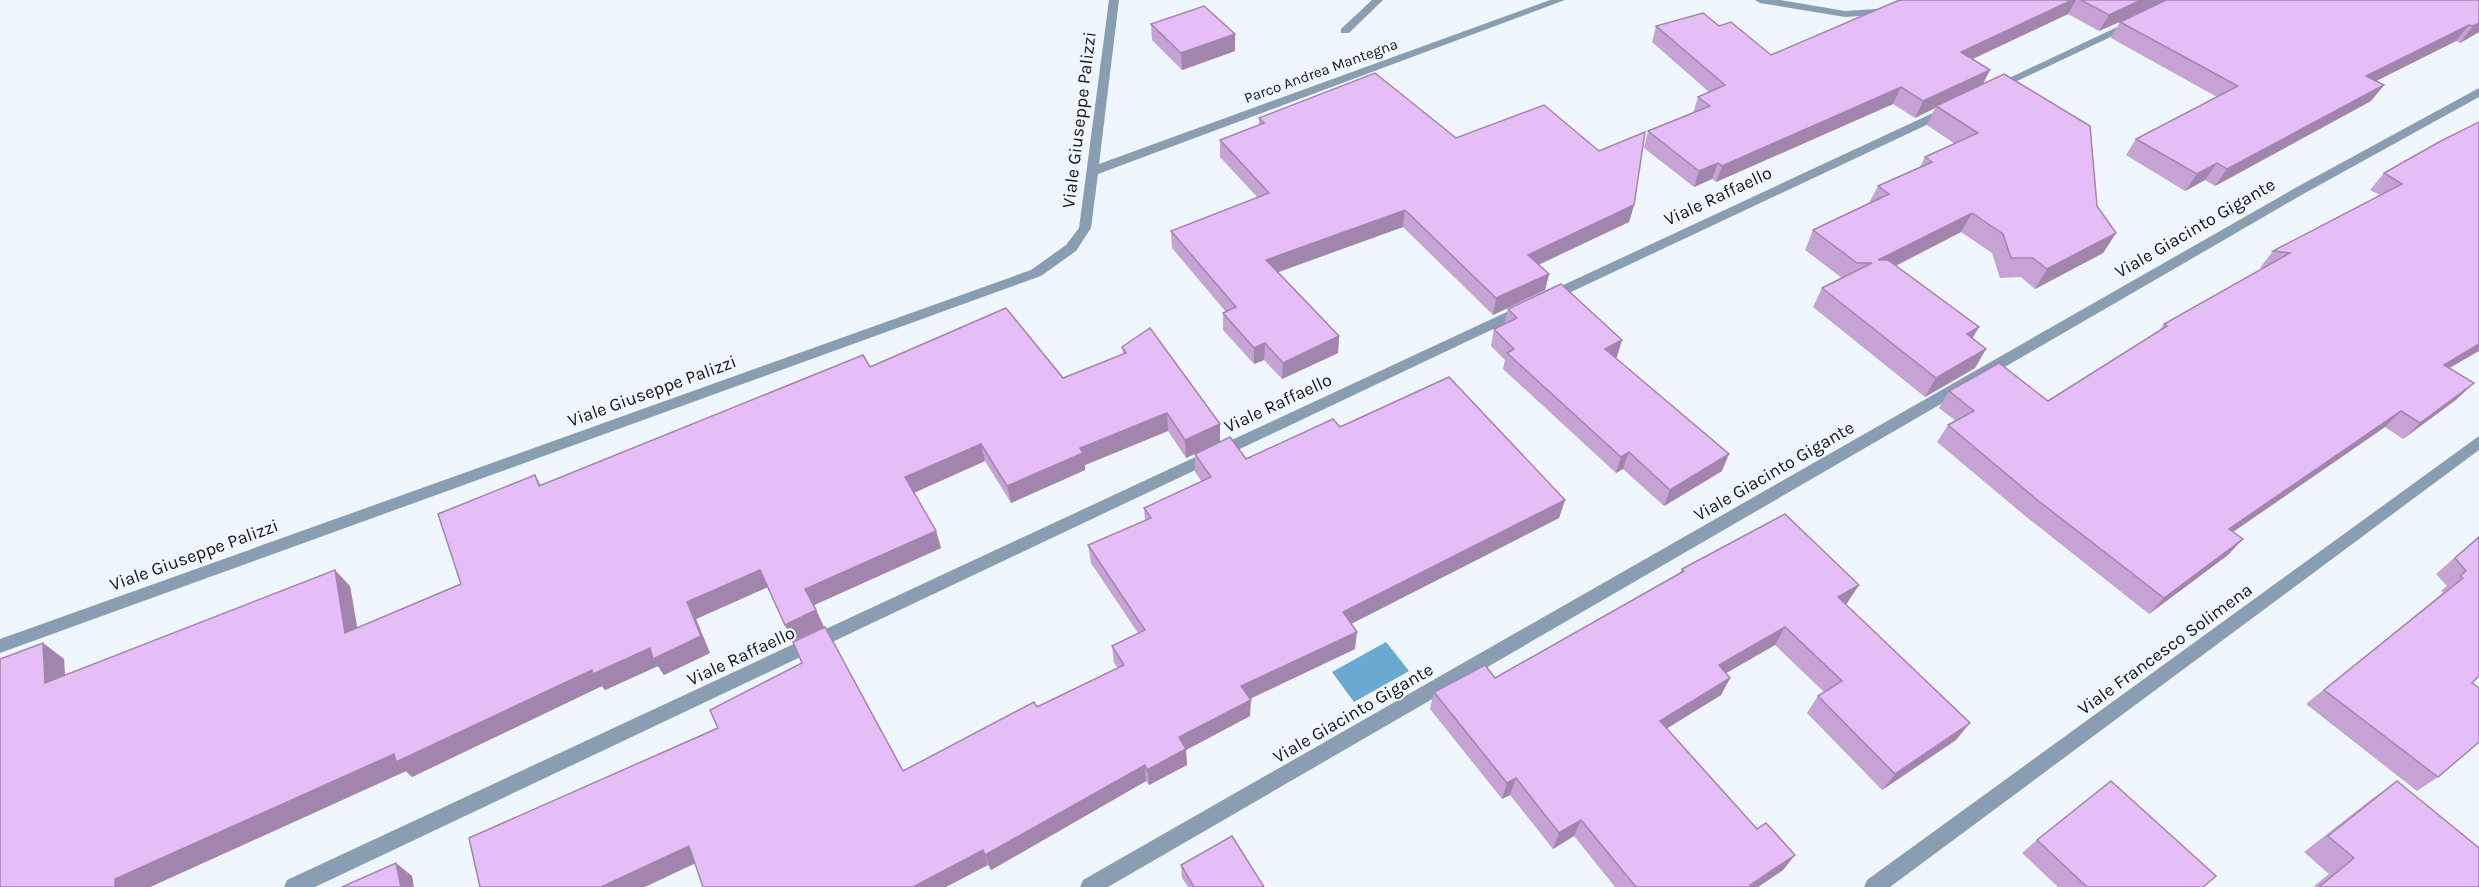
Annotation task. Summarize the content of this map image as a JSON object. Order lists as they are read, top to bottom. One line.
{"streets":{"street":["Parco Andrea Mantegna","Viale Giuseppe Palizzi","Viale Raffaello","Viale Giacinto Gigante","Viale Francesco Solimena"]},"crossings":[["Parco Andrea Mantegna","Viale Giuseppe Palizzi"]]}
